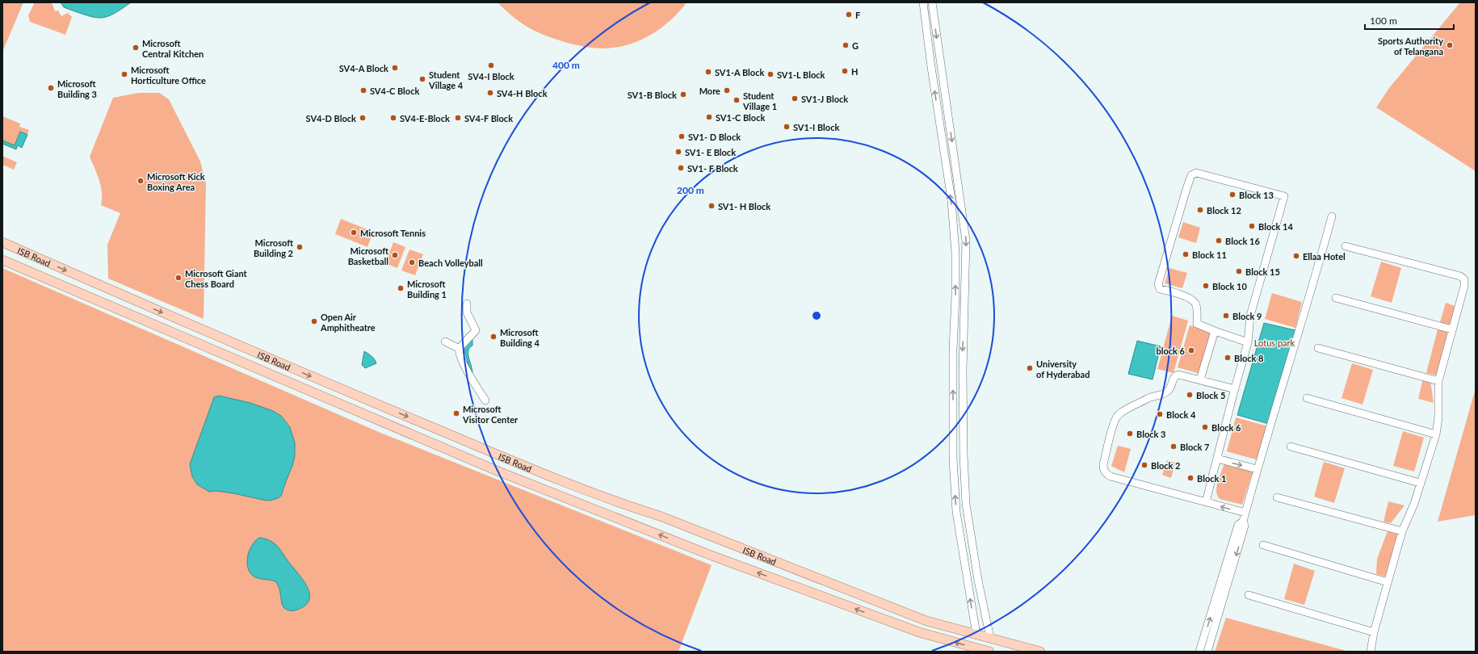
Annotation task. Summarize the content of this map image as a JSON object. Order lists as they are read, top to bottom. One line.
{"streets":{"main road":["ISB Road"]},"parks":["Lotus park"],"places":["F","G","Sports Authority of Telangana","Microsoft Central Kitchen","SV4-I Block","SV4-A Block","H","SV1-A Block","Microsoft Horticulture Office","SV1-L Block","Student Village 4","Microsoft Building 3","SV4-C Block","More","SV4-H Block","SV1-B Block","SV1-J Block","Student Village 1","SV1-C Block","SV4-D Block","SV4-E-Block","SV4-F Block","SV1-I Block","SV1- D Block","SV1- E Block","SV1- F Block","Microsoft Kick Boxing Area","Block 13","SV1- H Block","Block 12","Block 14","Microsoft Tennis","Block 16","Microsoft Building 2","Block 11","Microsoft Basketball","Ellaa Hotel","Beach Volleyball","Block 15","Microsoft Giant Chess Board","Block 10","Microsoft Building 1","Block 9","Open Air Amphitheatre","Microsoft Building 4","block 6","Block 8","University of Hyderabad","Block 5","Microsoft Visitor Center","Block 4","Block 6","Block 3","Block 7","Block 2","Block 1"],"scale_bar":"100 m","rings":["400 m","200 m"]}
